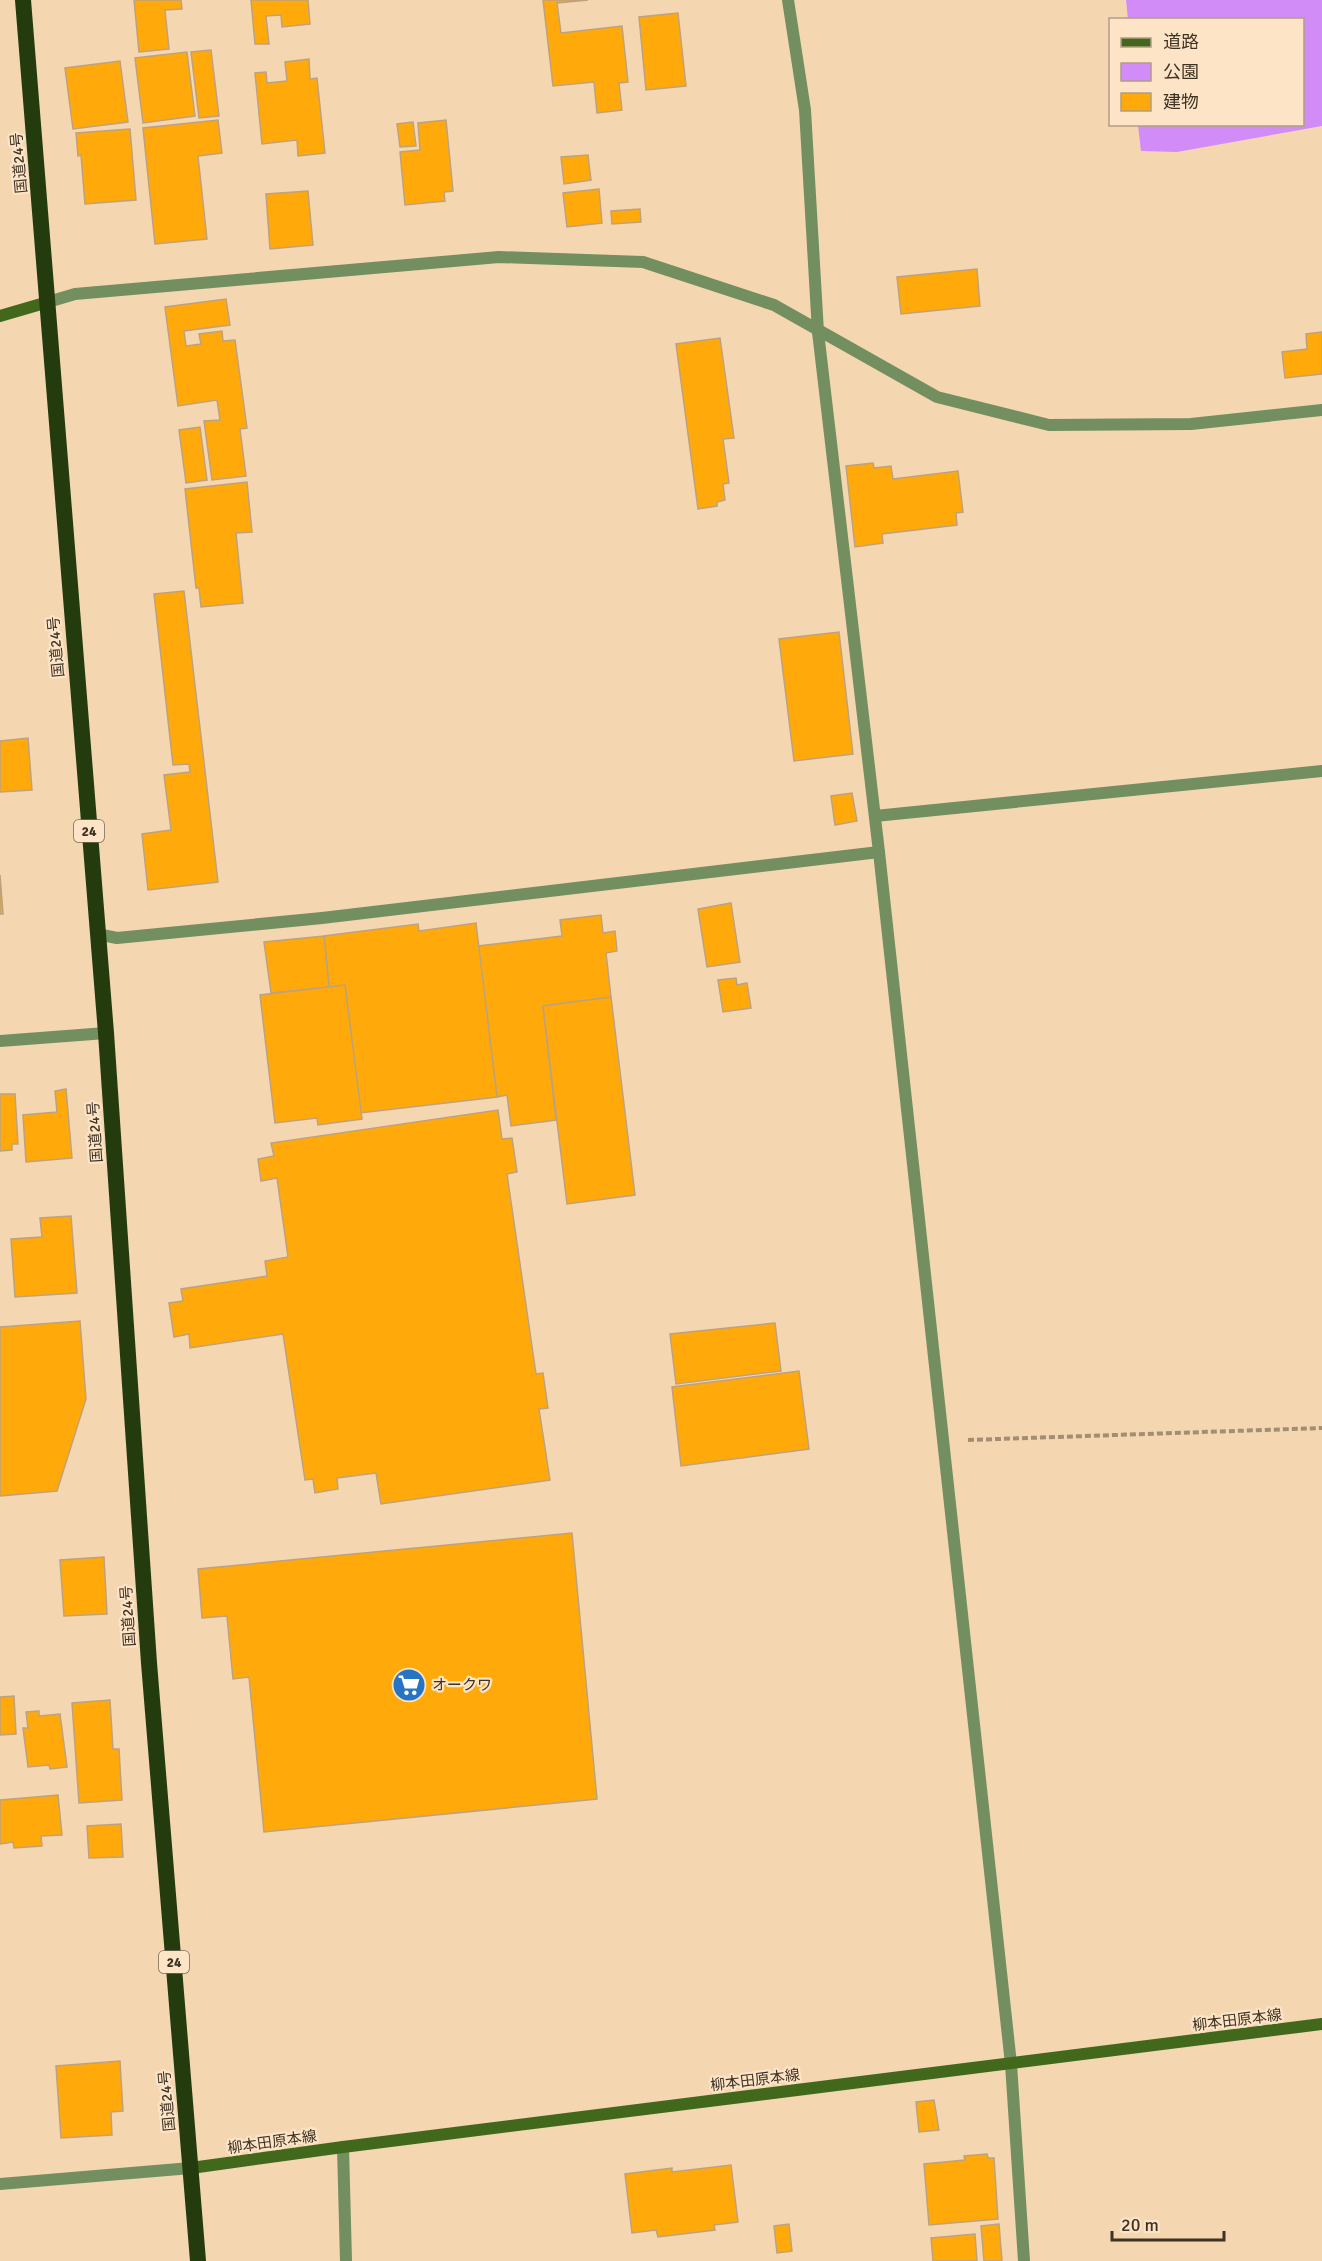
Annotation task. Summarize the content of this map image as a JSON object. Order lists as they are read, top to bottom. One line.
{"streets":{"highway":["国道24号","24"],"main road":["柳本田原本線"]},"crossings":[["国道24号","柳本田原本線"]],"places":{"supermarket":["オークワ"]},"legend":["道路","公園","建物"],"scale_bar":"20 m"}
